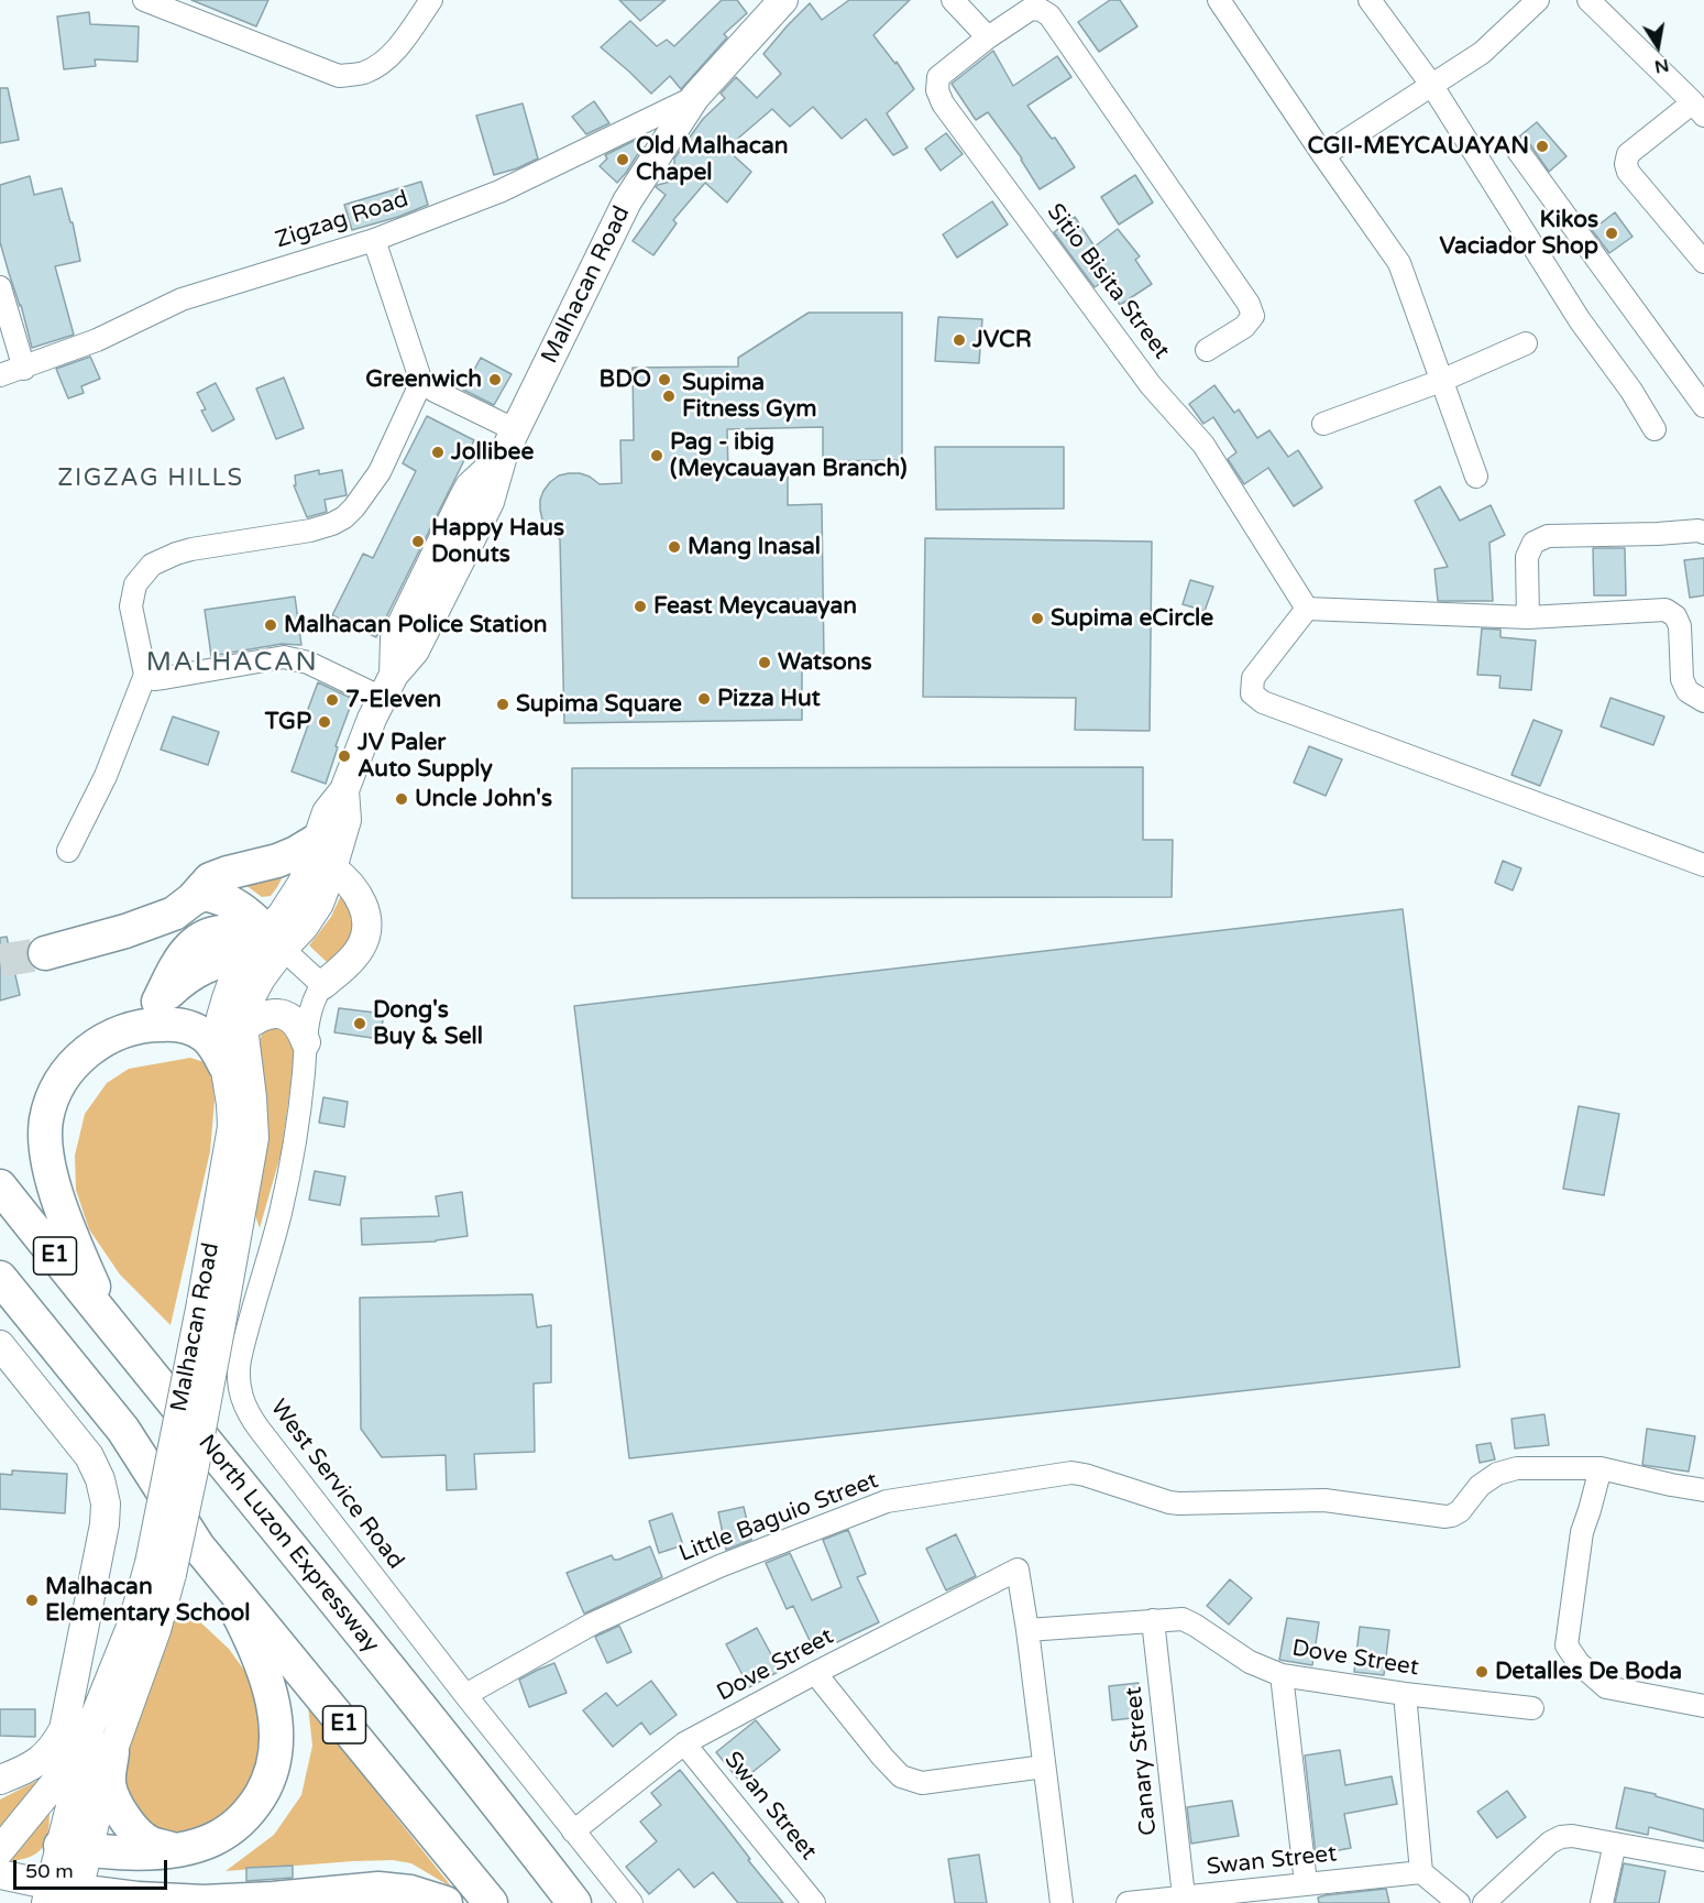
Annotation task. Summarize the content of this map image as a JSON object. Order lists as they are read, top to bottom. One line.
{"streets":{"highway":["E1","North Luzon Expressway"],"main road":["Malhacan Road"],"street":["Zigzag Road","Sitio Bisita Street","West Service Road","Little Baguio Street","Dove Street","Canary Street","Swan Street"]},"crossings":[["Zigzag Road","Malhacan Road"],["West Service Road","Little Baguio Street"],["West Service Road","Dove Street"],["Dove Street","Canary Street"],["Dove Street","Swan Street"],["Canary Street","Swan Street"]],"districts":["ZIGZAG HILLS","MALHACAN"],"places":["CGII-MEYCAUAYAN","Old Malhacan Chapel","Kikos Vaciador Shop","JVCR","Greenwich","BDO","Supima Fitness Gym","Jollibee","Pag - ibig (Meycauayan Branch)","Happy Haus Donuts","Mang Inasal","Feast Meycauayan","Supima eCircle","Malhacan Police Station","Watsons","Pizza Hut","7-Eleven","Supima Square","TGP","JV Paler Auto Supply","Uncle John's","Dong's Buy & Sell","Malhacan Elementary School","Detalles De Boda"],"scale_bar":"50 m","north":"bottom"}
